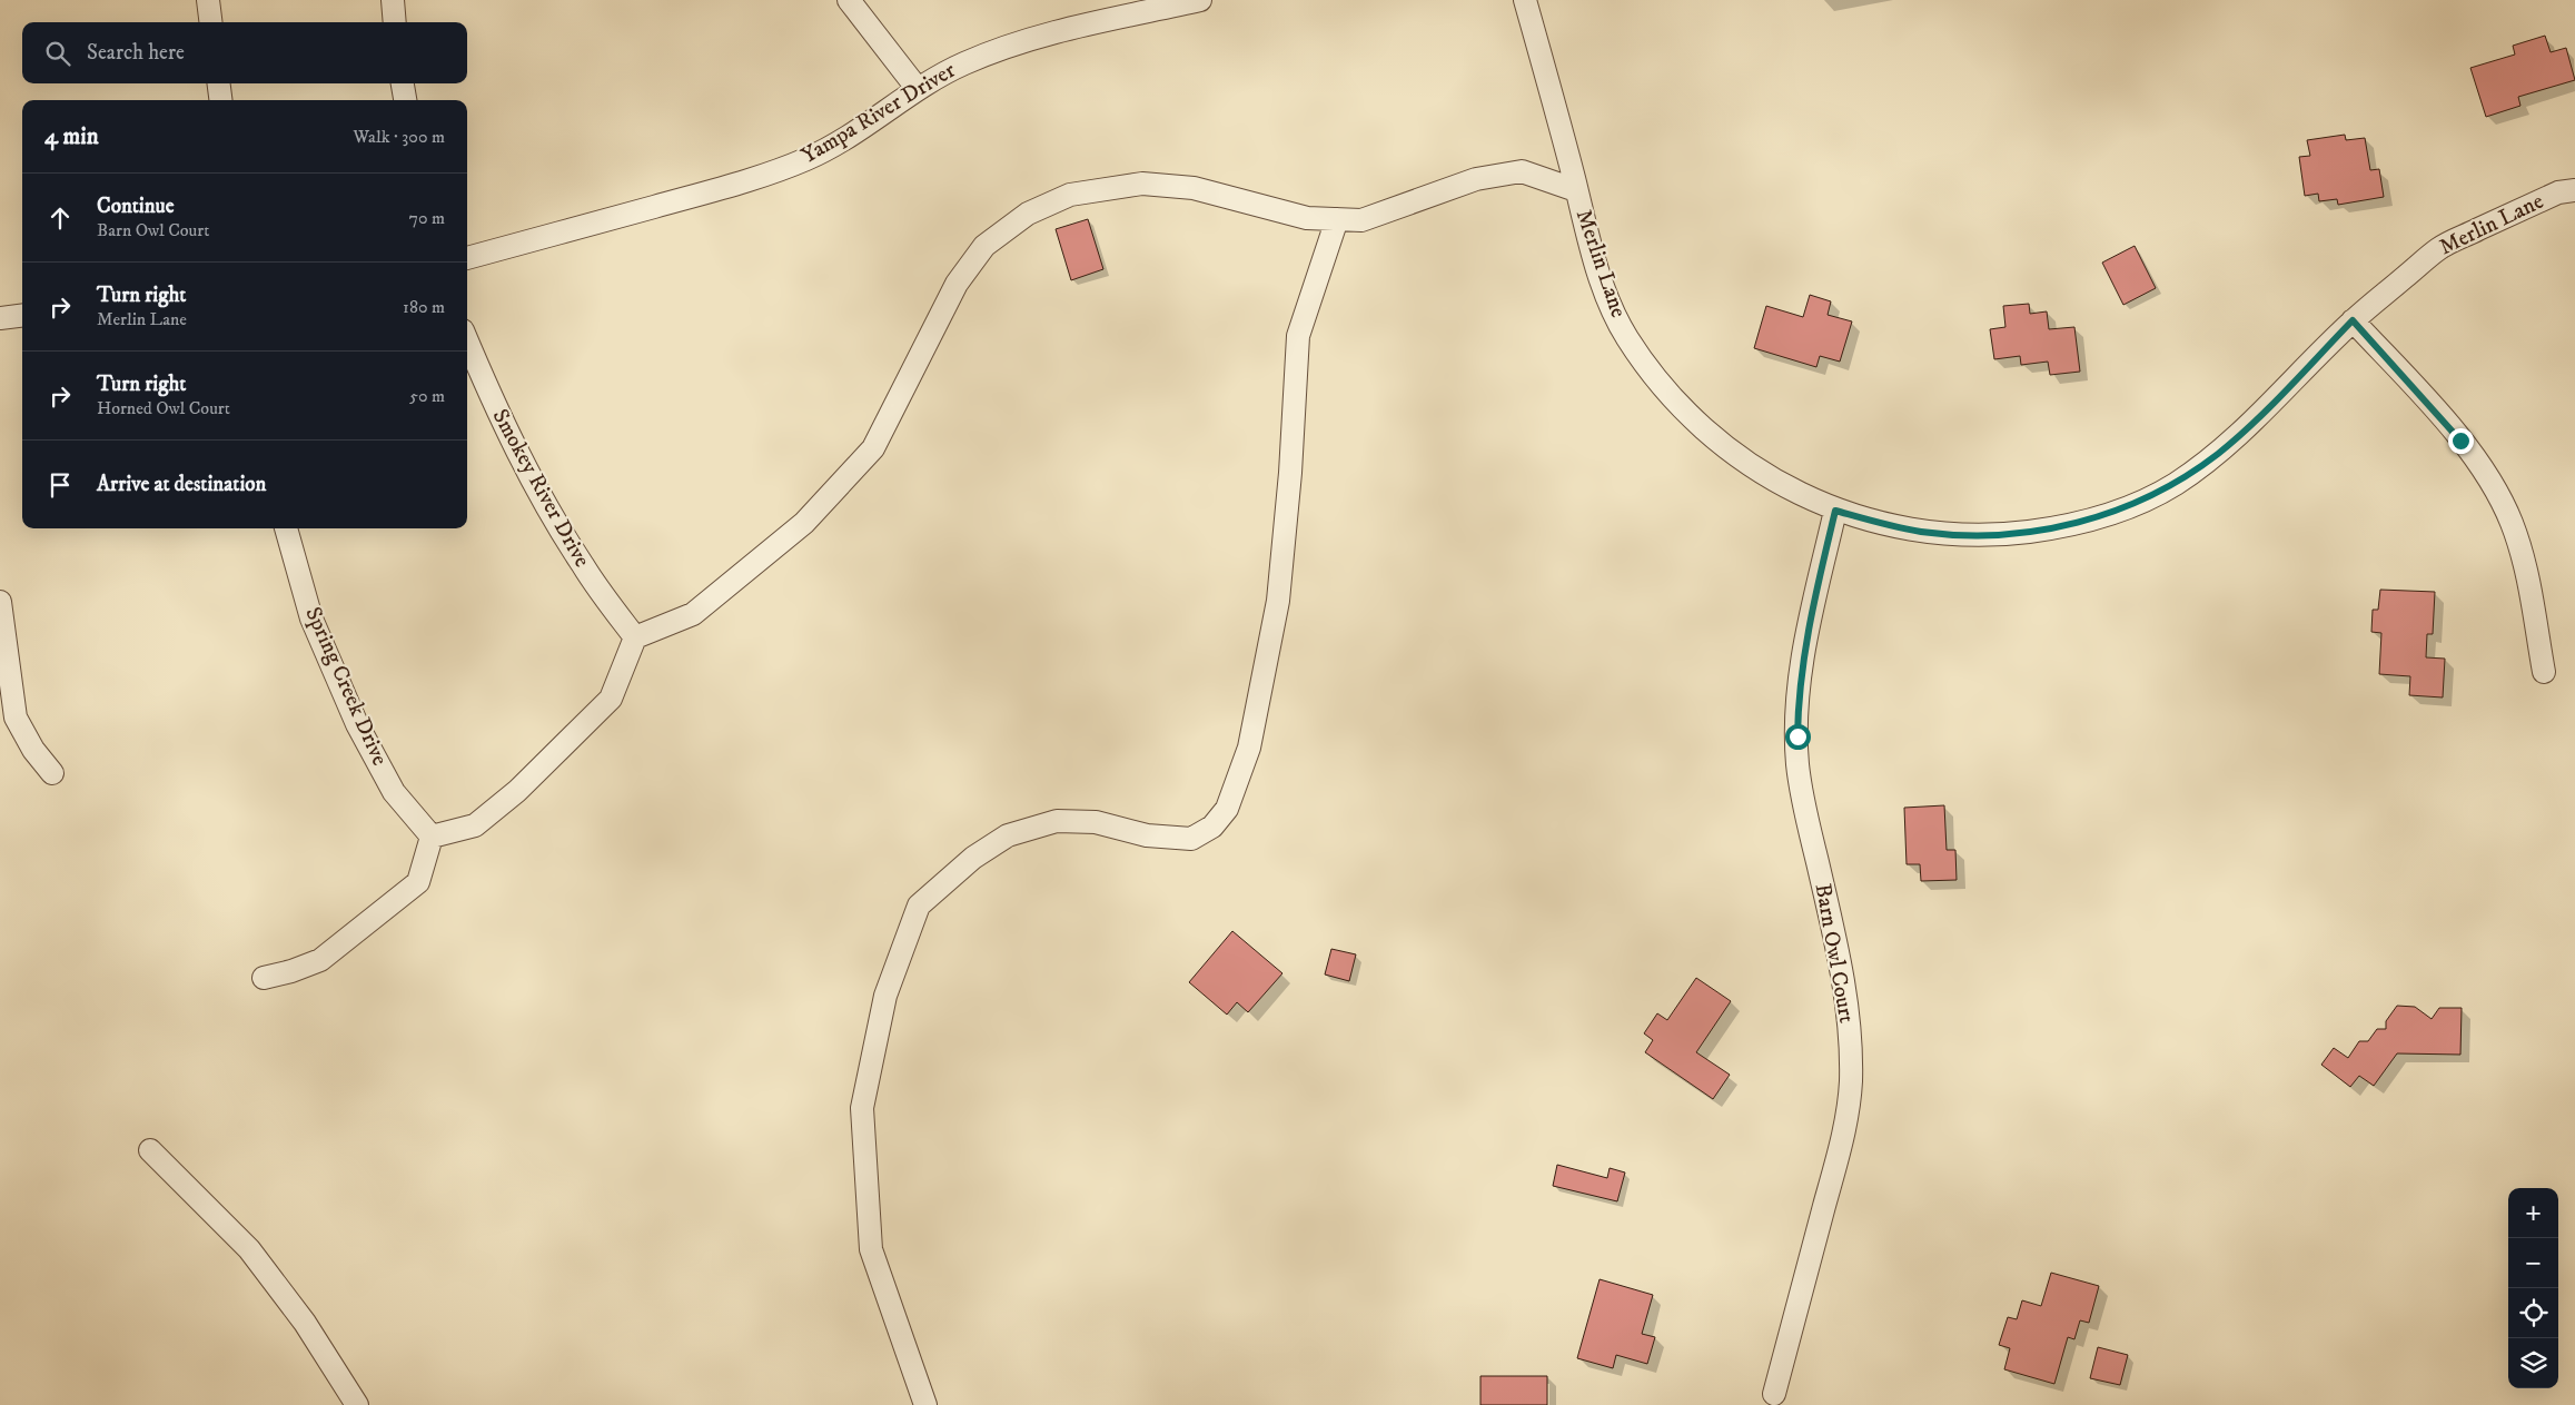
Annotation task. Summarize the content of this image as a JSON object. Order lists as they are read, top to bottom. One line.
{"streets":{"street":["Yampa River Driver","Merlin Lane","Smokey River Drive","Spring Creek Drive","Barn Owl Court"]},"crossings":[["Merlin Lane","Barn Owl Court"]],"page":{"search":"Search here","heading":["4 min","Walk · 300 m"],"list":[["Continue","Barn Owl Court","70 m"],["Turn right","Merlin Lane","180 m"],["Turn right","Horned Owl Court","50 m"],"Arrive at destination"],"map_buttons":["+","−"]}}
